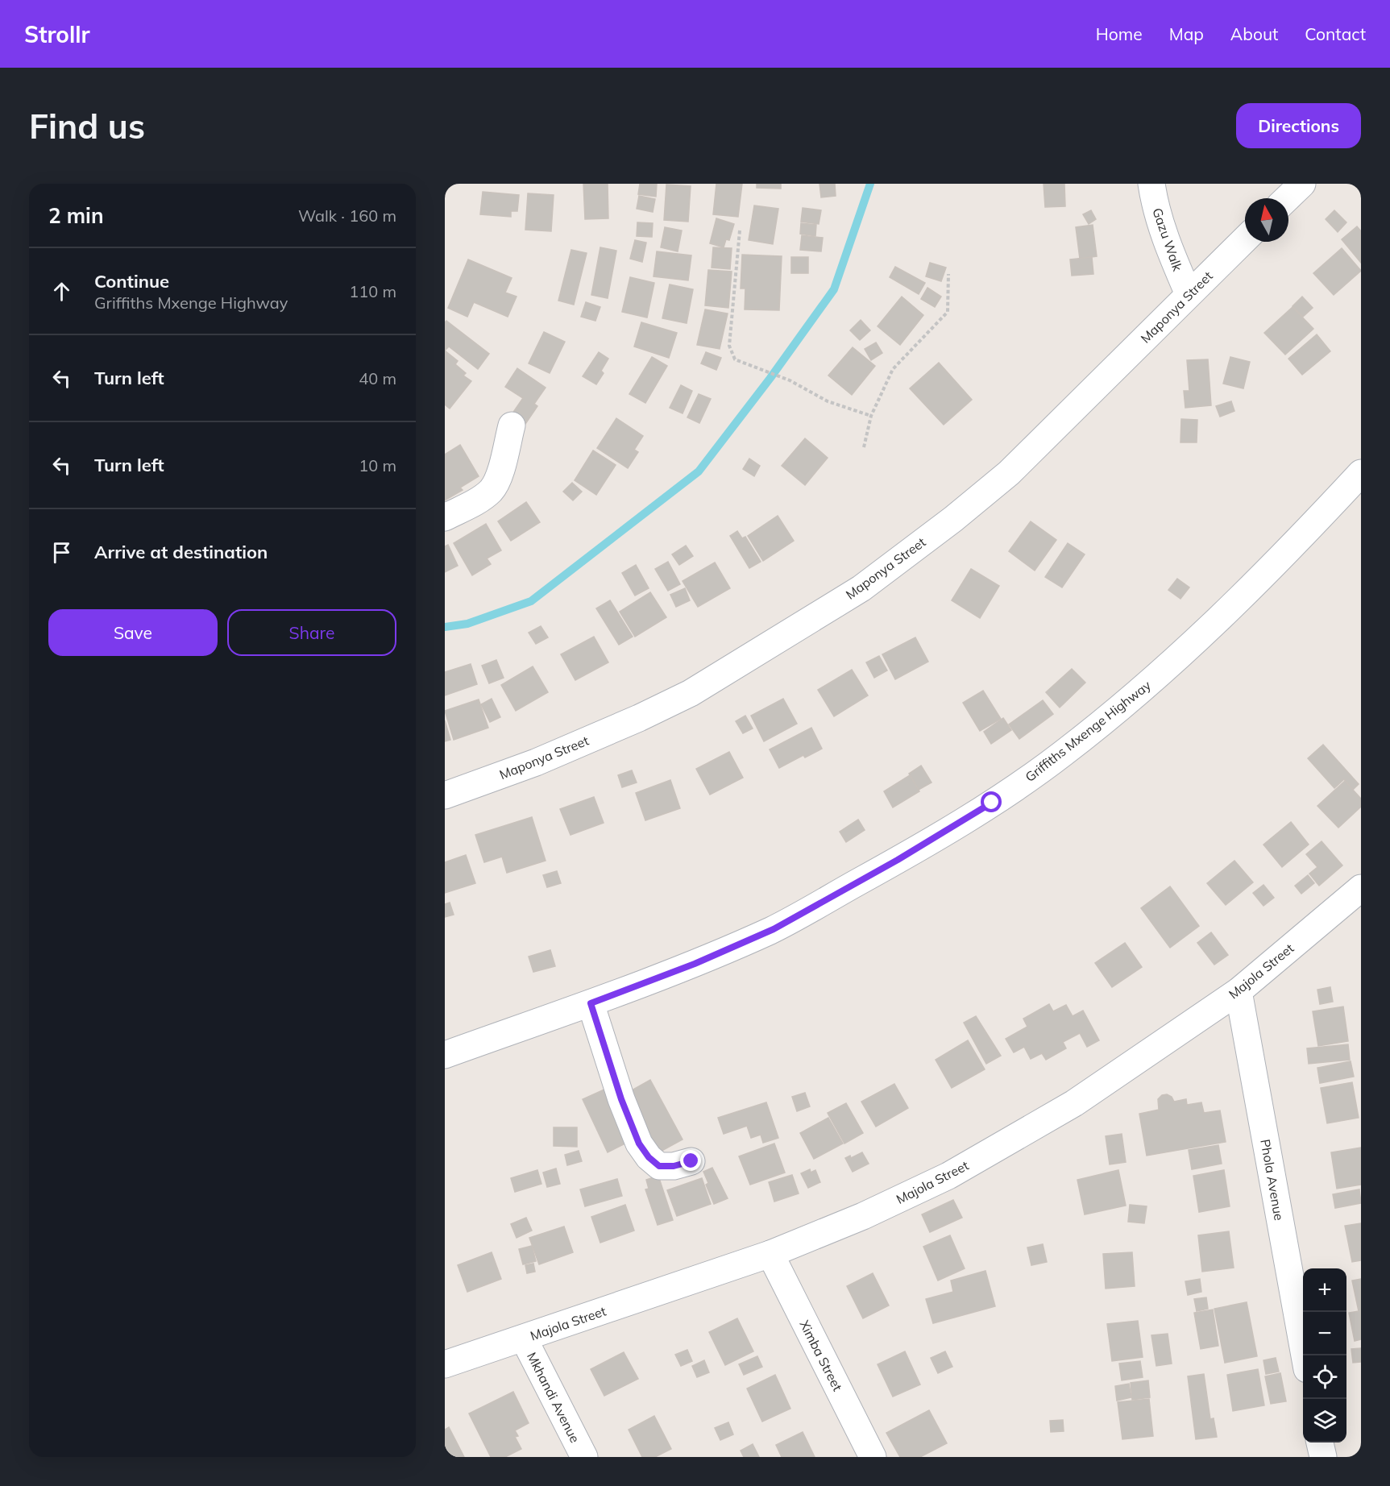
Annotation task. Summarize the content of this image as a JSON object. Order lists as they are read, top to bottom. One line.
{"streets":{"street":["Gazu Walk","Maponya Street","Griffiths Mxenge Highway","Majola Street","Phola Avenue","Ximba Street","Mkhandi Avenue"]},"crossings":[["Gazu Walk","Maponya Street"],["Majola Street","Phola Avenue"],["Majola Street","Ximba Street"],["Majola Street","Mkhandi Avenue"]],"north":"top","page":{"header":"Strollr","nav":["Home","Map","About","Contact"],"buttons":["Directions",["Save","Share"]],"title":"Find us","heading":["2 min","Walk · 160 m"],"list":[["Continue","Griffiths Mxenge Highway","110 m"],["Turn left","40 m"],["Turn left","10 m"],"Arrive at destination"],"map_buttons":["+","−"]}}
